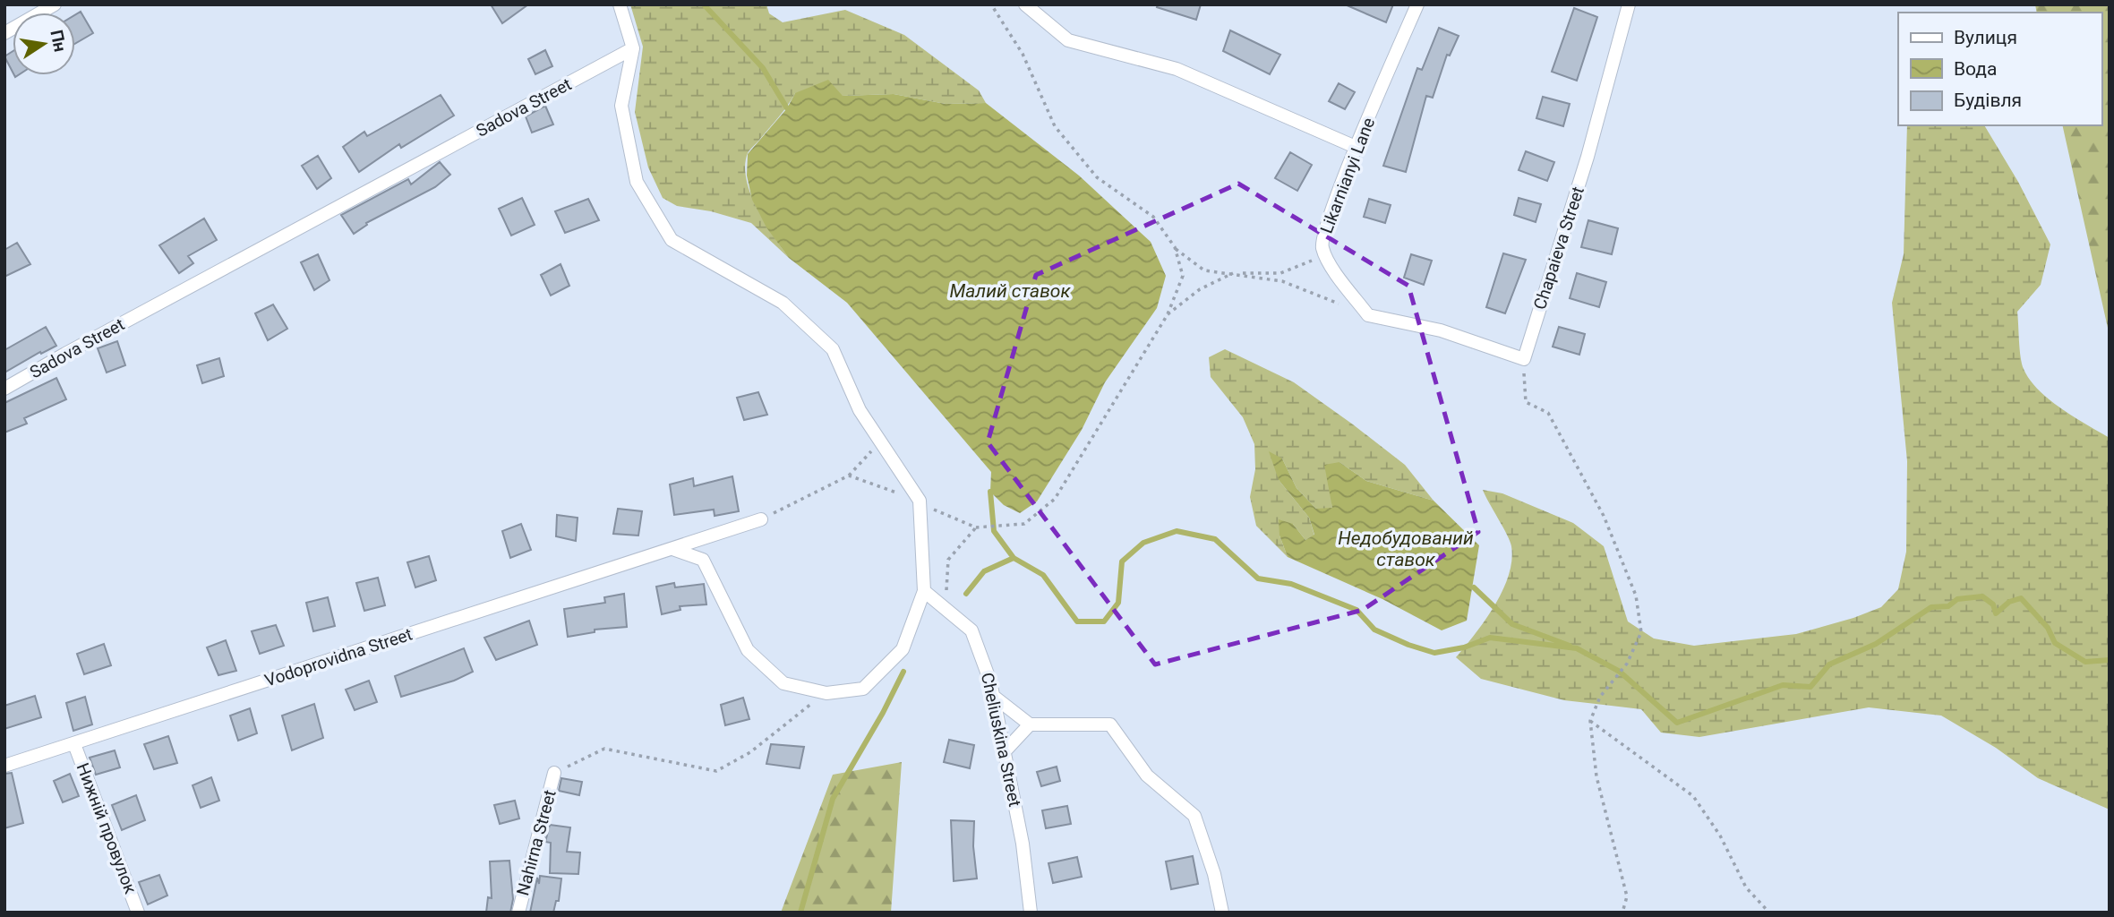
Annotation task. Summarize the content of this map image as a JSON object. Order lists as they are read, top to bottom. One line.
{"streets":{"street":["Sadova Street","Likarnianyi Lane","Chapaieva Street","Vodoprovidna Street","Cheliuskina Street","Нижній провулок","Nahirna Street"]},"crossings":[["Vodoprovidna Street","Нижній провулок"]],"water":["Малий ставок","Недобудований ставок"],"legend":["Вулиця","Вода","Будівля"],"north":"right"}
